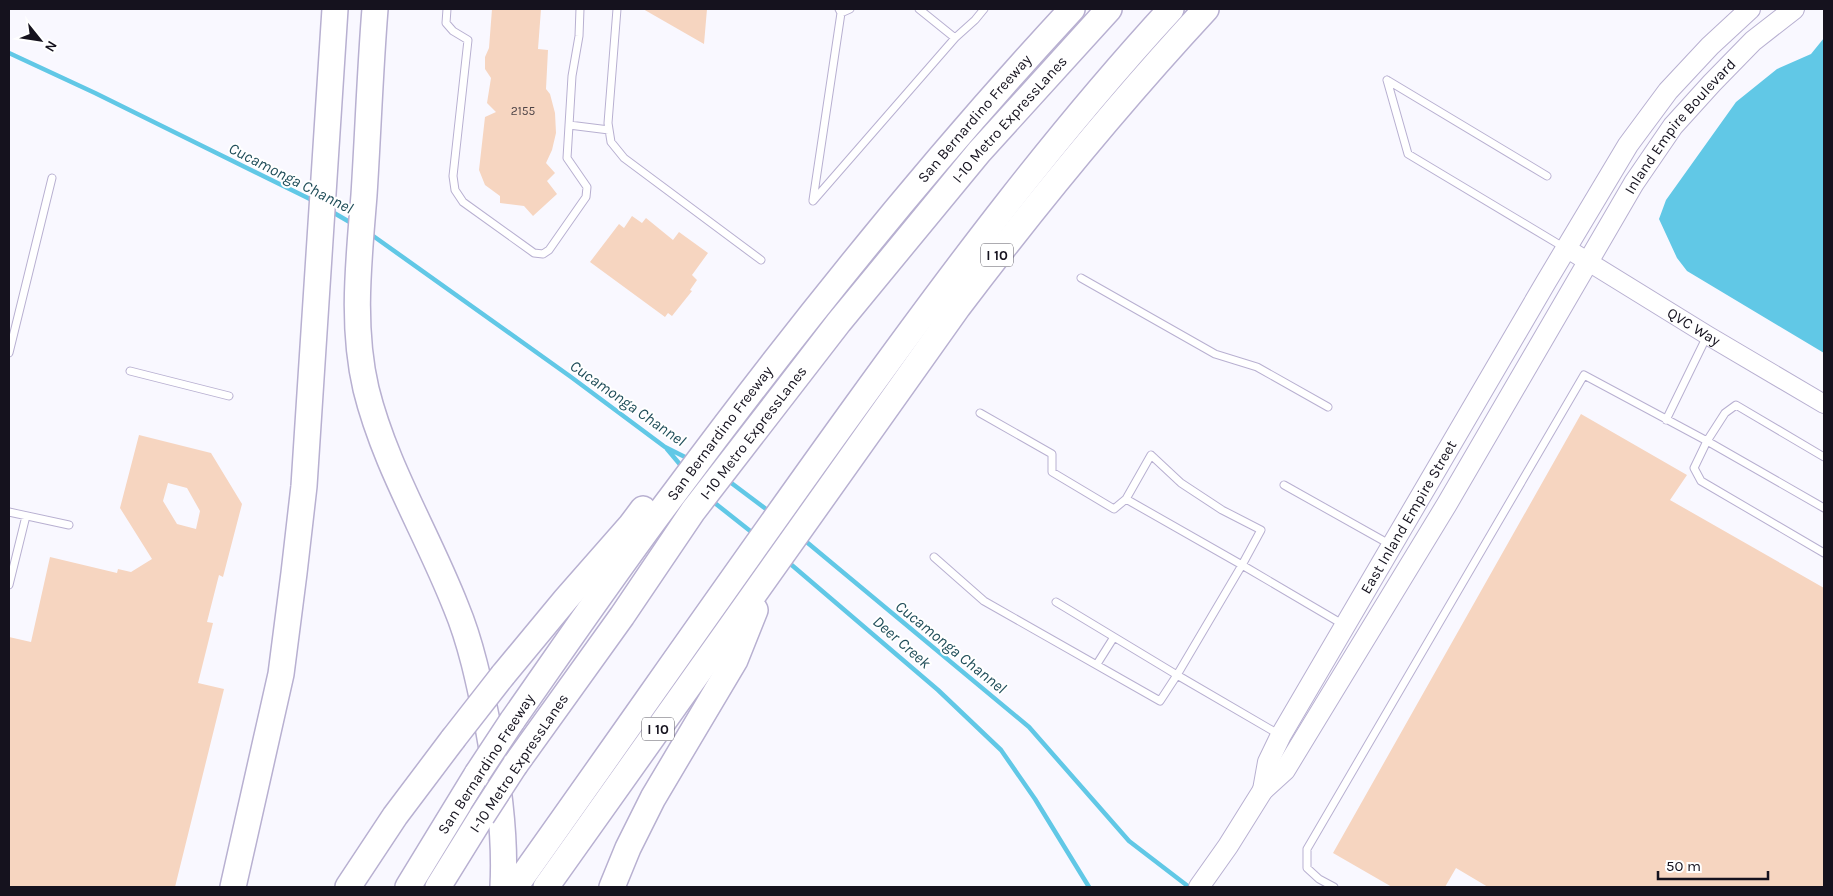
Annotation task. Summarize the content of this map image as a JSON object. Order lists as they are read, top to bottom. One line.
{"streets":{"highway":["San Bernardino Freeway","I-10 Metro ExpressLanes","I 10"],"main road":["Inland Empire Boulevard","East Inland Empire Street"],"street":["QVC Way"]},"crossings":[["Inland Empire Boulevard","QVC Way"],["Inland Empire Boulevard","East Inland Empire Street"],["QVC Way","East Inland Empire Street"]],"water":["Cucamonga Channel","Deer Creek"],"house_numbers":["2155"],"scale_bar":"50 m","north":"bottom right"}
